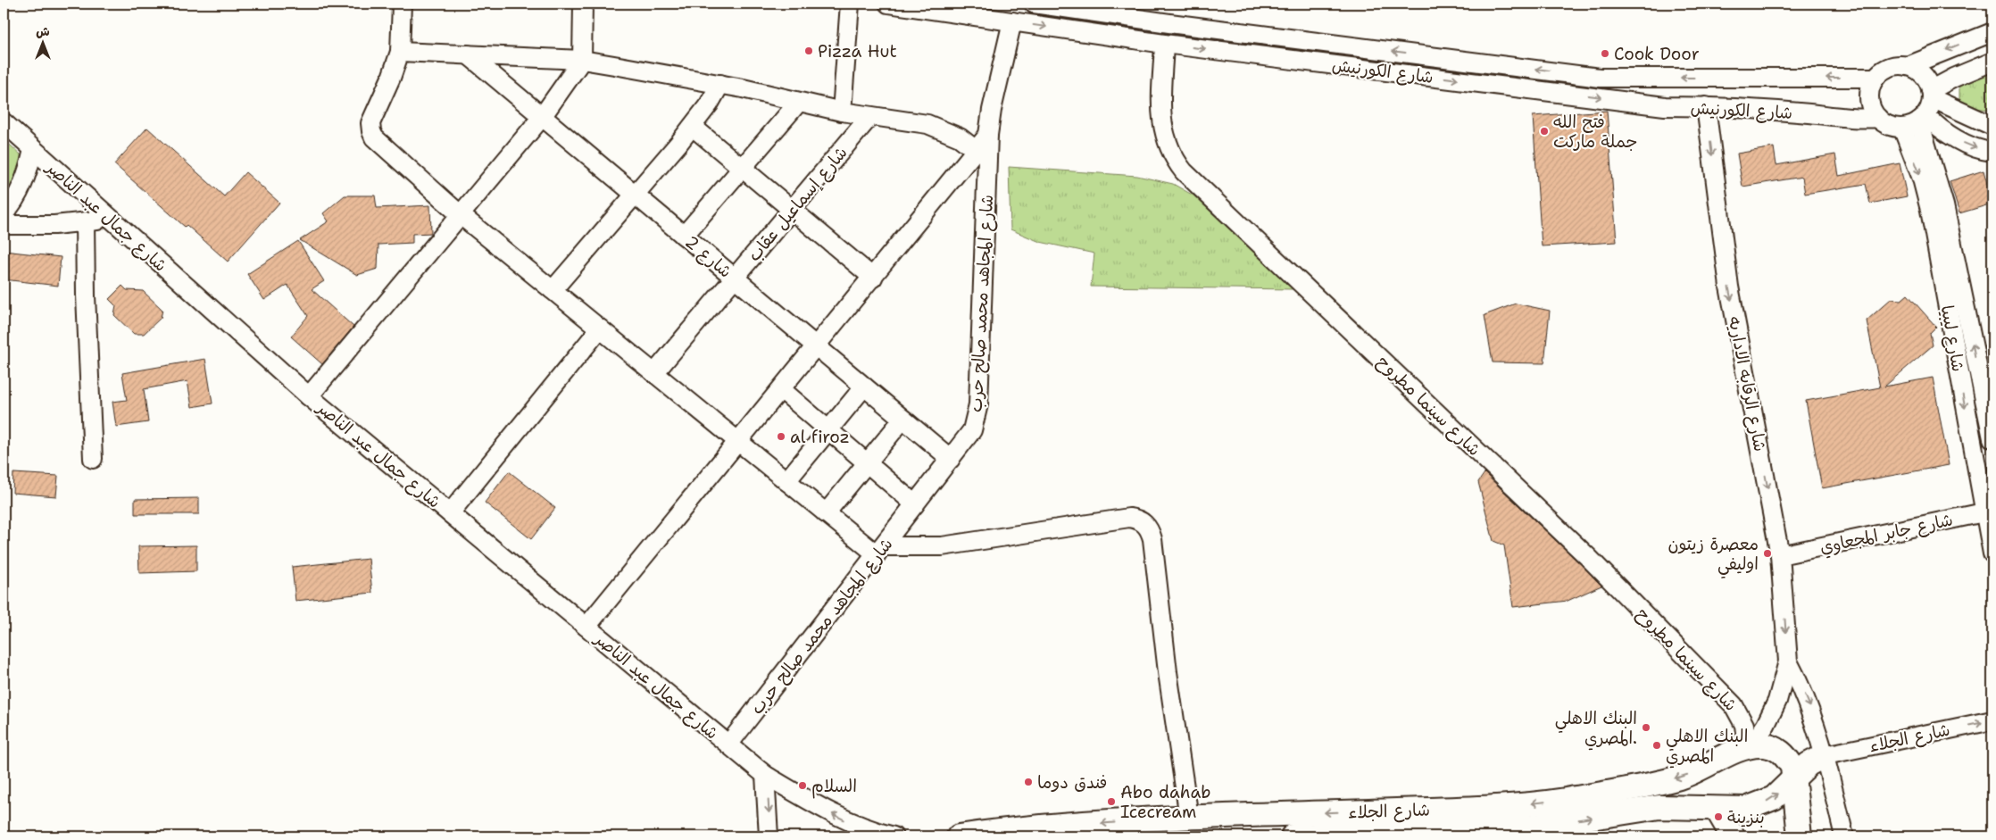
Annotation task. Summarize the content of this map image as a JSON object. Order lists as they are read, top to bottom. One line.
{"streets":{"main road":["شارع الجلاء"],"street":["شارع الكورنيش","شارع إسماعيل عقاب","شارع جمال عبد الناصر","شارع 2","شارع المجاهد محمد صالح حرب","شارع ليبيا","شارع الرقابه الاداريه","شارع سينما مطروح","شارع جابر المجعاوي"]},"crossings":[["شارع الكورنيش","شارع المجاهد محمد صالح حرب"],["شارع الكورنيش","شارع ليبيا"],["شارع الكورنيش","شارع الرقابه الاداريه"],["شارع الكورنيش","شارع سينما مطروح"],["شارع إسماعيل عقاب","شارع 2"],["شارع جمال عبد الناصر","شارع المجاهد محمد صالح حرب"],["شارع 2","شارع المجاهد محمد صالح حرب"],["شارع ليبيا","شارع جابر المجعاوي"],["شارع الرقابه الاداريه","شارع جابر المجعاوي"],["شارع سينما مطروح","شارع الجلاء"]],"one_way":["شارع الرقابه الاداريه"],"places":["Pizza Hut","Cook Door","فتح الله جملة ماركت","al firoz","معصرة زيتون اوليفي","البنك الاهلي المصري.","البنك الاهلي المصري","فندق دوما","السلام","Abo dahab Icecream","بنزينة"],"north":"top"}
